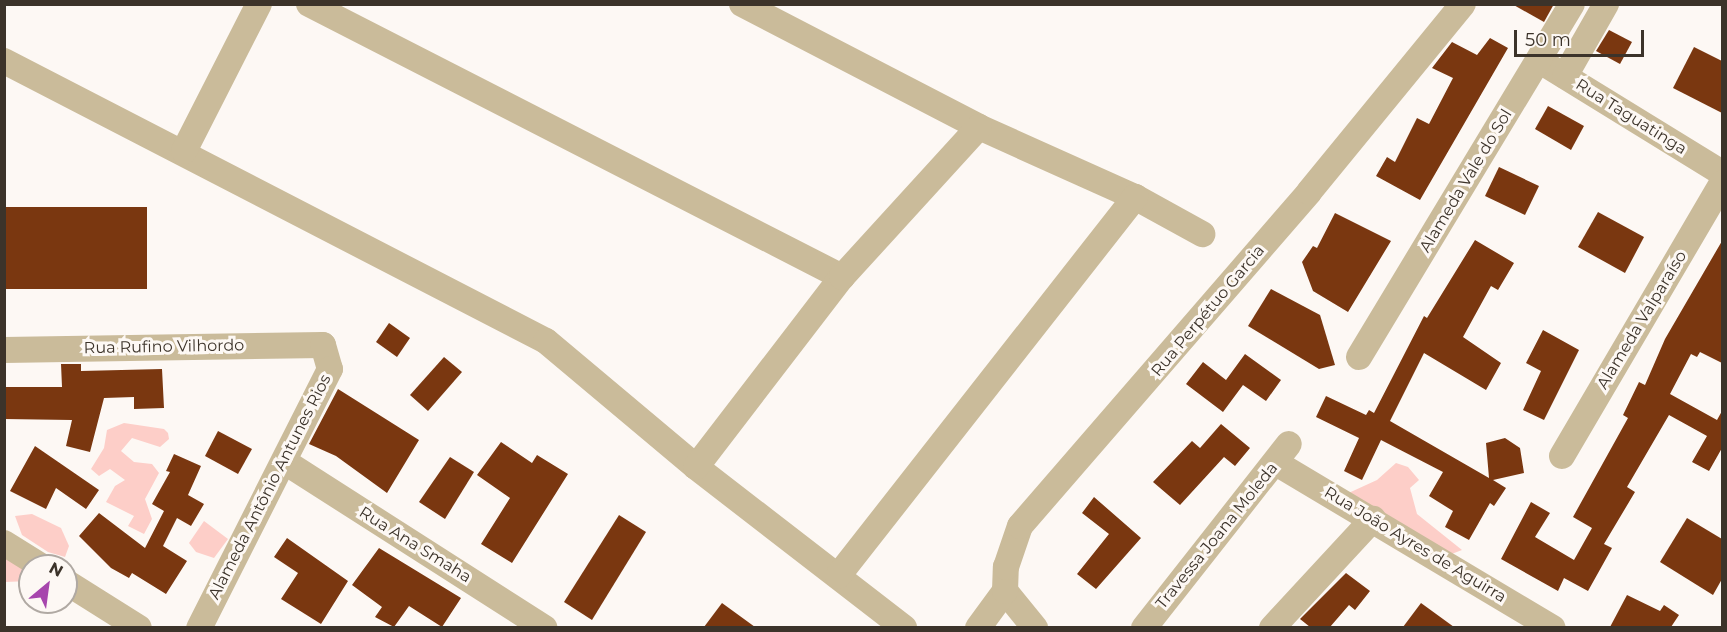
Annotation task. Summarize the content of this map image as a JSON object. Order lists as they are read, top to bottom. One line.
{"streets":{"street":["Rua Taguatinga","Alameda Vale do Sol","Rua Perpétuo Garcia","Alameda Valparaíso","Rua Rufino Vilhordo","Alameda Antônio Antunes Rios","Travessa Joana Moleda","Rua Ana Smaha","Rua João Ayres de Aguirra"]},"crossings":[["Rua Taguatinga","Alameda Vale do Sol"],["Rua Rufino Vilhordo","Alameda Antônio Antunes Rios"],["Alameda Antônio Antunes Rios","Rua Ana Smaha"],["Travessa Joana Moleda","Rua João Ayres de Aguirra"]],"scale_bar":"50 m","north":"top right"}
